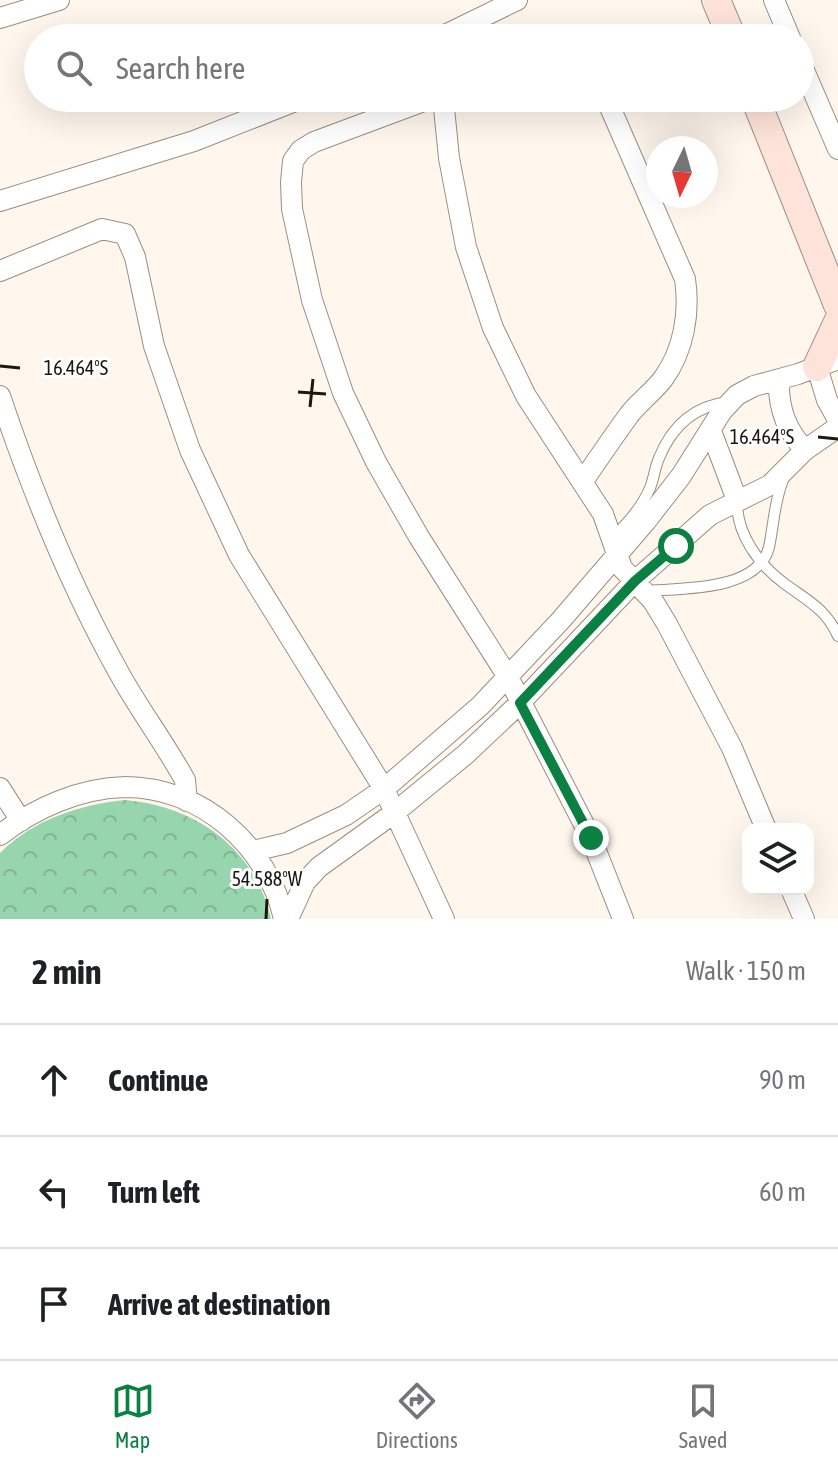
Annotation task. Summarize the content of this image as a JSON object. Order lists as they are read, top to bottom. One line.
{"north":"bottom","page":{"search":"Search here","heading":["2 min","Walk · 150 m"],"list":[["Continue","90 m"],["Turn left","60 m"],"Arrive at destination"],"nav":["Map","Directions","Saved"]},"coordinates":["16.464°S","54.588°W"]}
